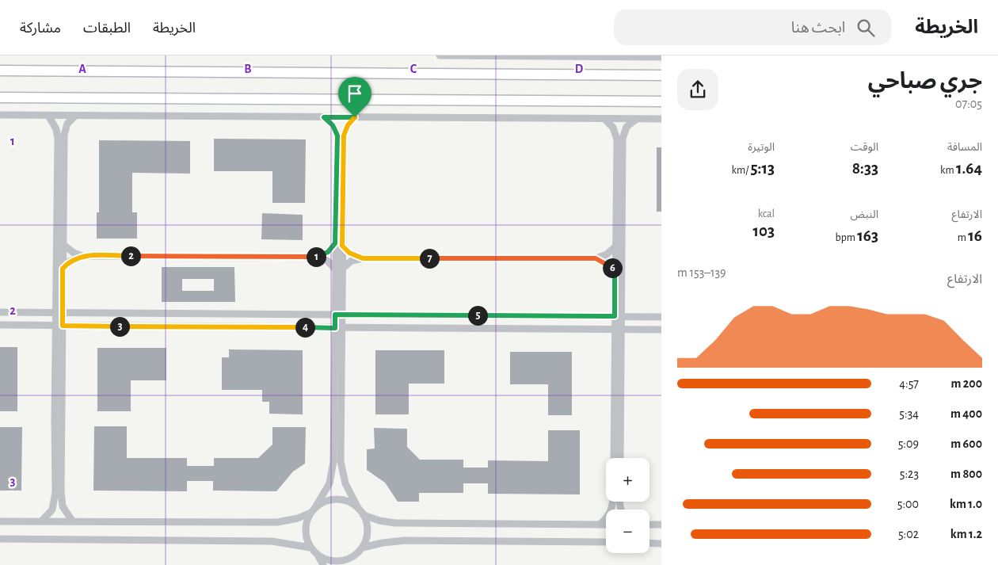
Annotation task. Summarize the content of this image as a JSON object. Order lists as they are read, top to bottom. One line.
{"page":{"header":"الخريطة","search":"ابحث هنا","nav":["الخريطة","الطبقات","مشاركة"],"heading":["جري صباحي","07:05"],"stats":[["المسافة","1.64 km"],["الوقت","8:33"],["الوتيرة","5:13 /km"],["الارتفاع","16 m"],["النبض","163 bpm"],["kcal","103"]],"pins":["2","1","7","6","5","3","4"],"chart":["الارتفاع","139–153 m"],"list":[{"name":"200 m","note":"4:57"},{"name":"400 m","note":"5:34"},{"name":"600 m","note":"5:09"},{"name":"800 m","note":"5:23"},{"name":"1.0 km","note":"5:00"},{"name":"1.2 km","note":"5:02"}],"map_buttons":["+","−"]},"grid":{"columns":["A","B","C","D"],"rows":["1","2","3"]}}
